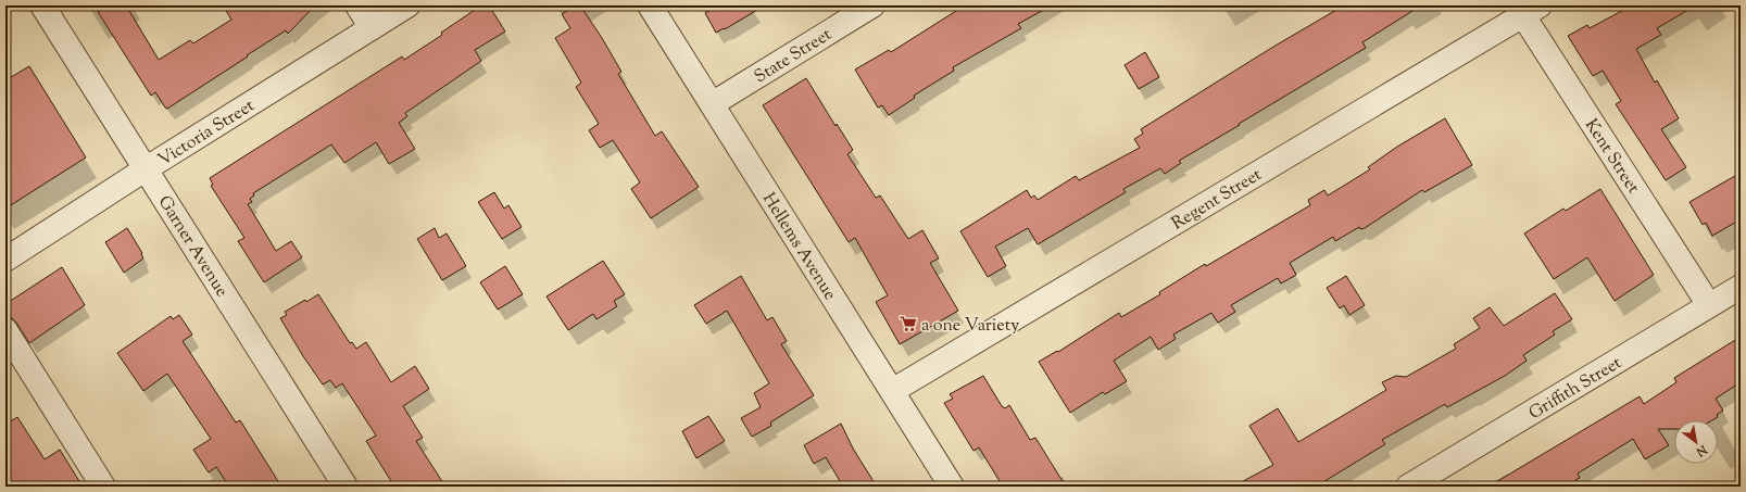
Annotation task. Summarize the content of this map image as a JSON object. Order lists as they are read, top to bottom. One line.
{"streets":{"street":["State Street","Victoria Street","Kent Street","Regent Street","Garner Avenue","Hellems Avenue","Griffith Street"]},"crossings":[["State Street","Hellems Avenue"],["Victoria Street","Garner Avenue"],["Kent Street","Regent Street"],["Kent Street","Griffith Street"],["Regent Street","Hellems Avenue"]],"places":{"supermarket":["a one Variety"]},"north":"bottom right"}
